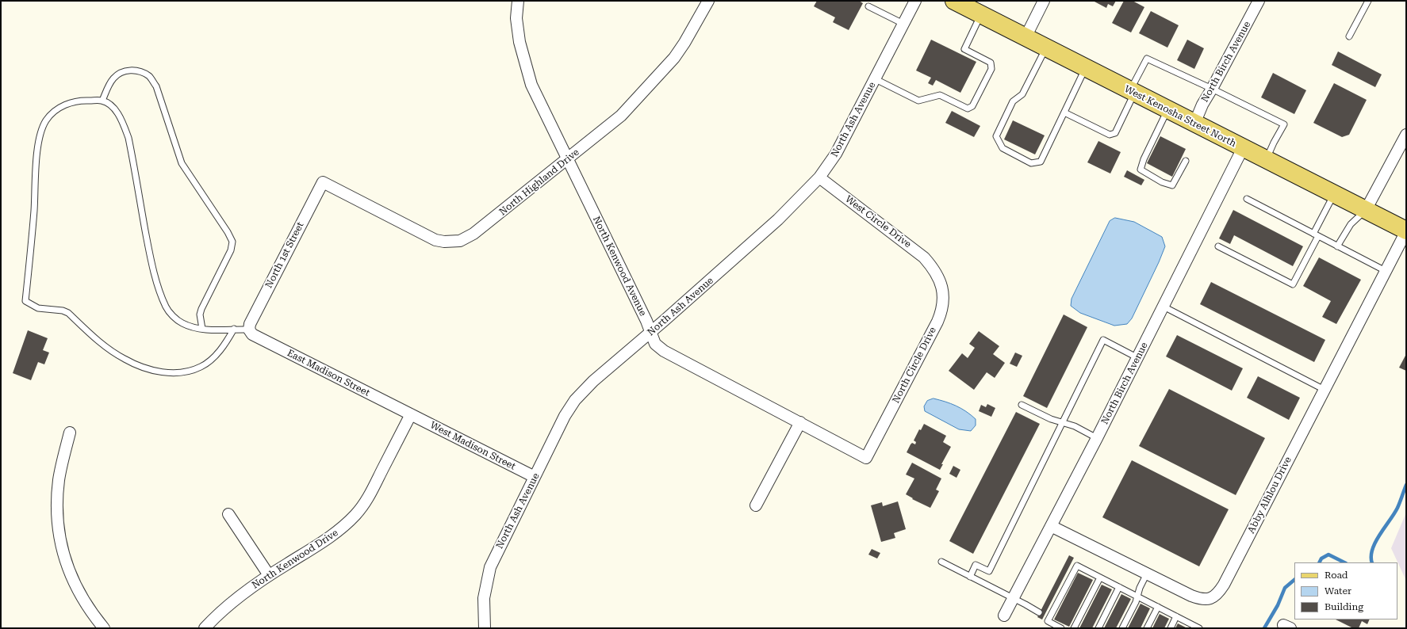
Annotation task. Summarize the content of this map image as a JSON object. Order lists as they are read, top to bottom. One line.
{"streets":{"main road":["West Kenosha Street North"],"street":["North Birch Avenue","North Ash Avenue","North Highland Drive","West Circle Drive","North 1st Street","North Kenwood Avenue","North Circle Drive","East Madison Street","West Madison Street","Abby Alhlou Drive","North Kenwood Drive"]},"crossings":[["North Birch Avenue","West Kenosha Street North"],["North Birch Avenue","Abby Alhlou Drive"],["West Kenosha Street North","Abby Alhlou Drive"],["North Ash Avenue","West Circle Drive"],["North Ash Avenue","North Kenwood Avenue"],["North Ash Avenue","West Madison Street"],["North Highland Drive","North 1st Street"],["North Highland Drive","North Kenwood Avenue"],["West Circle Drive","North Circle Drive"],["North 1st Street","East Madison Street"],["North Kenwood Avenue","North Circle Drive"],["East Madison Street","West Madison Street"],["East Madison Street","North Kenwood Drive"],["West Madison Street","North Kenwood Drive"]],"legend":["Road","Water","Building"]}
